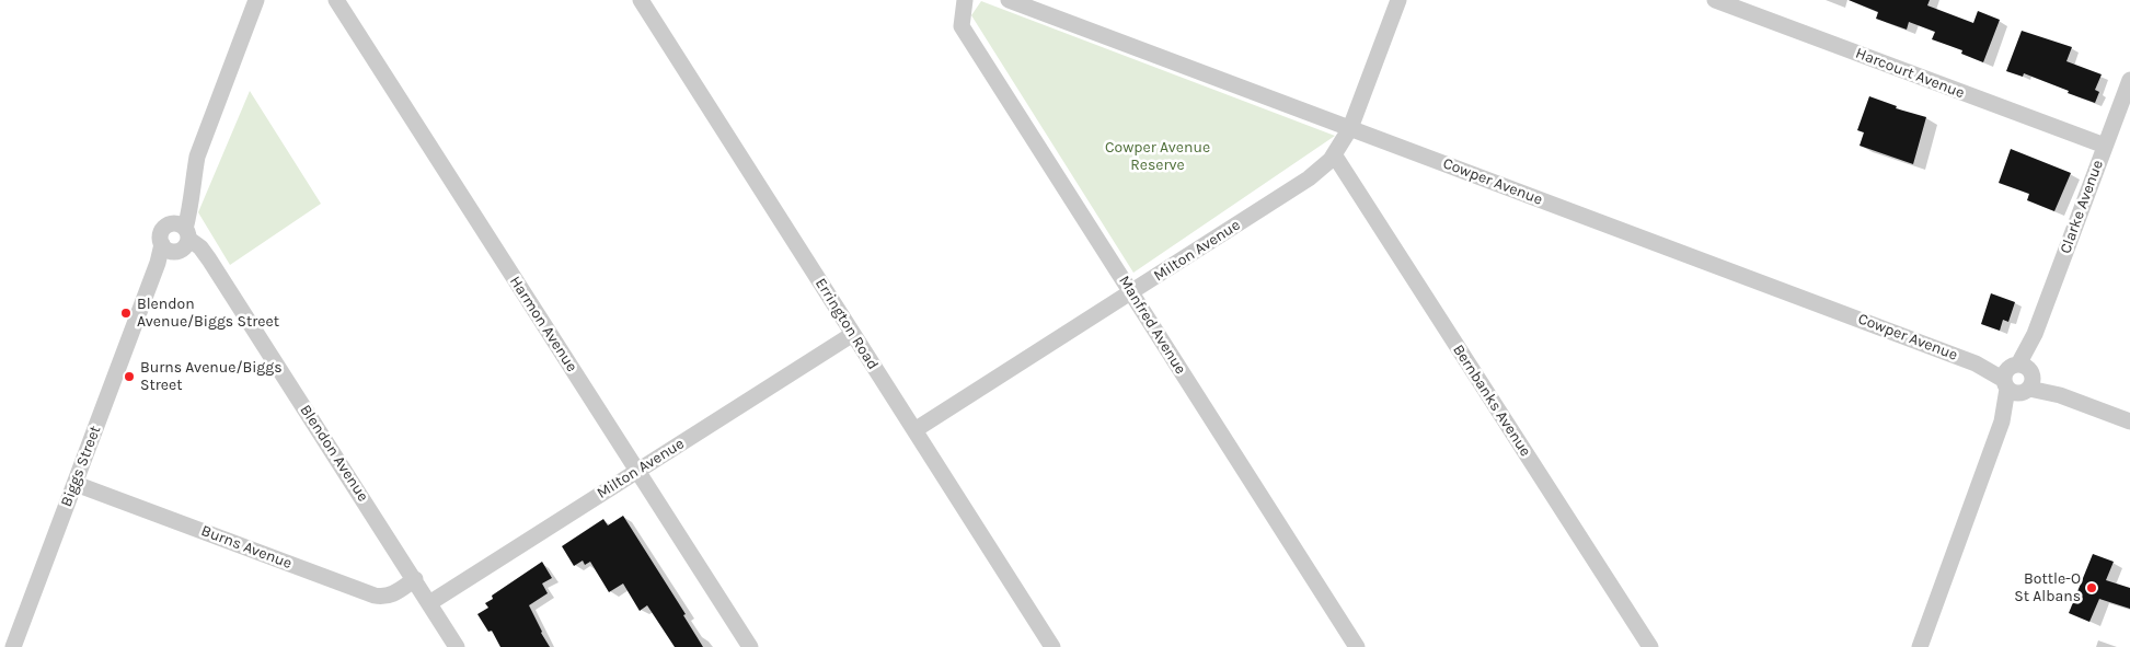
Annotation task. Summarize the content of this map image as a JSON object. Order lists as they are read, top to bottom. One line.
{"streets":{"street":["Harcourt Avenue","Cowper Avenue","Clarke Avenue","Milton Avenue","Harmon Avenue","Errington Road","Manfred Avenue","Bernbanks Avenue","Blendon Avenue","Biggs Street","Burns Avenue"]},"crossings":[["Harcourt Avenue","Clarke Avenue"],["Cowper Avenue","Clarke Avenue"],["Cowper Avenue","Milton Avenue"],["Milton Avenue","Harmon Avenue"],["Milton Avenue","Errington Road"],["Milton Avenue","Manfred Avenue"],["Milton Avenue","Bernbanks Avenue"],["Milton Avenue","Blendon Avenue"],["Blendon Avenue","Biggs Street"],["Blendon Avenue","Burns Avenue"],["Biggs Street","Burns Avenue"]],"parks":["Cowper Avenue Reserve"],"places":["Blendon Avenue/Biggs Street","Burns Avenue/Biggs Street","Bottle-O St Albans"]}
